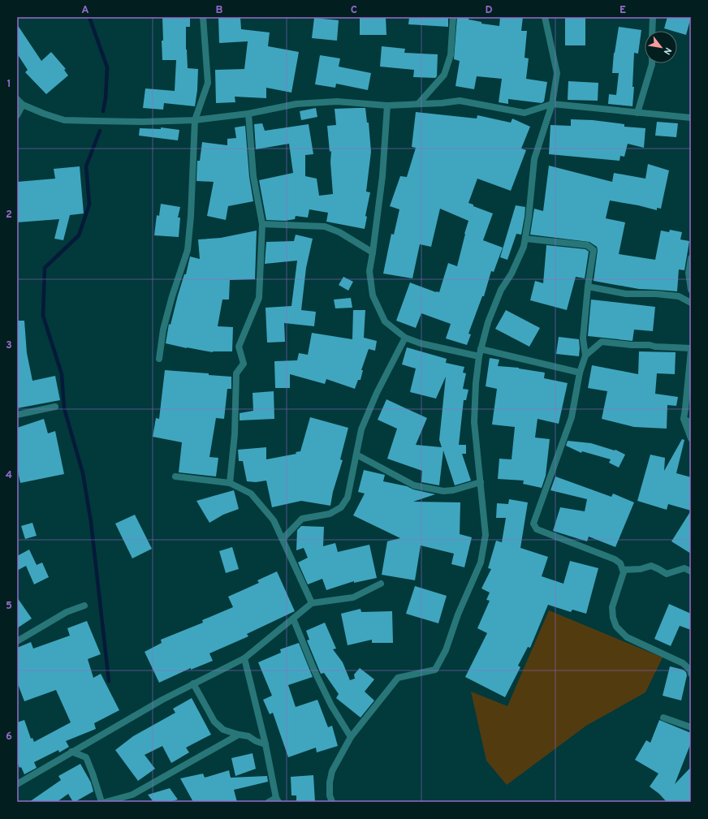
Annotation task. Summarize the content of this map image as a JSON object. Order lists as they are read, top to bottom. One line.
{"north":"bottom right","grid":{"columns":["A","B","C","D","E"],"rows":["1","2","3","4","5","6"]}}
